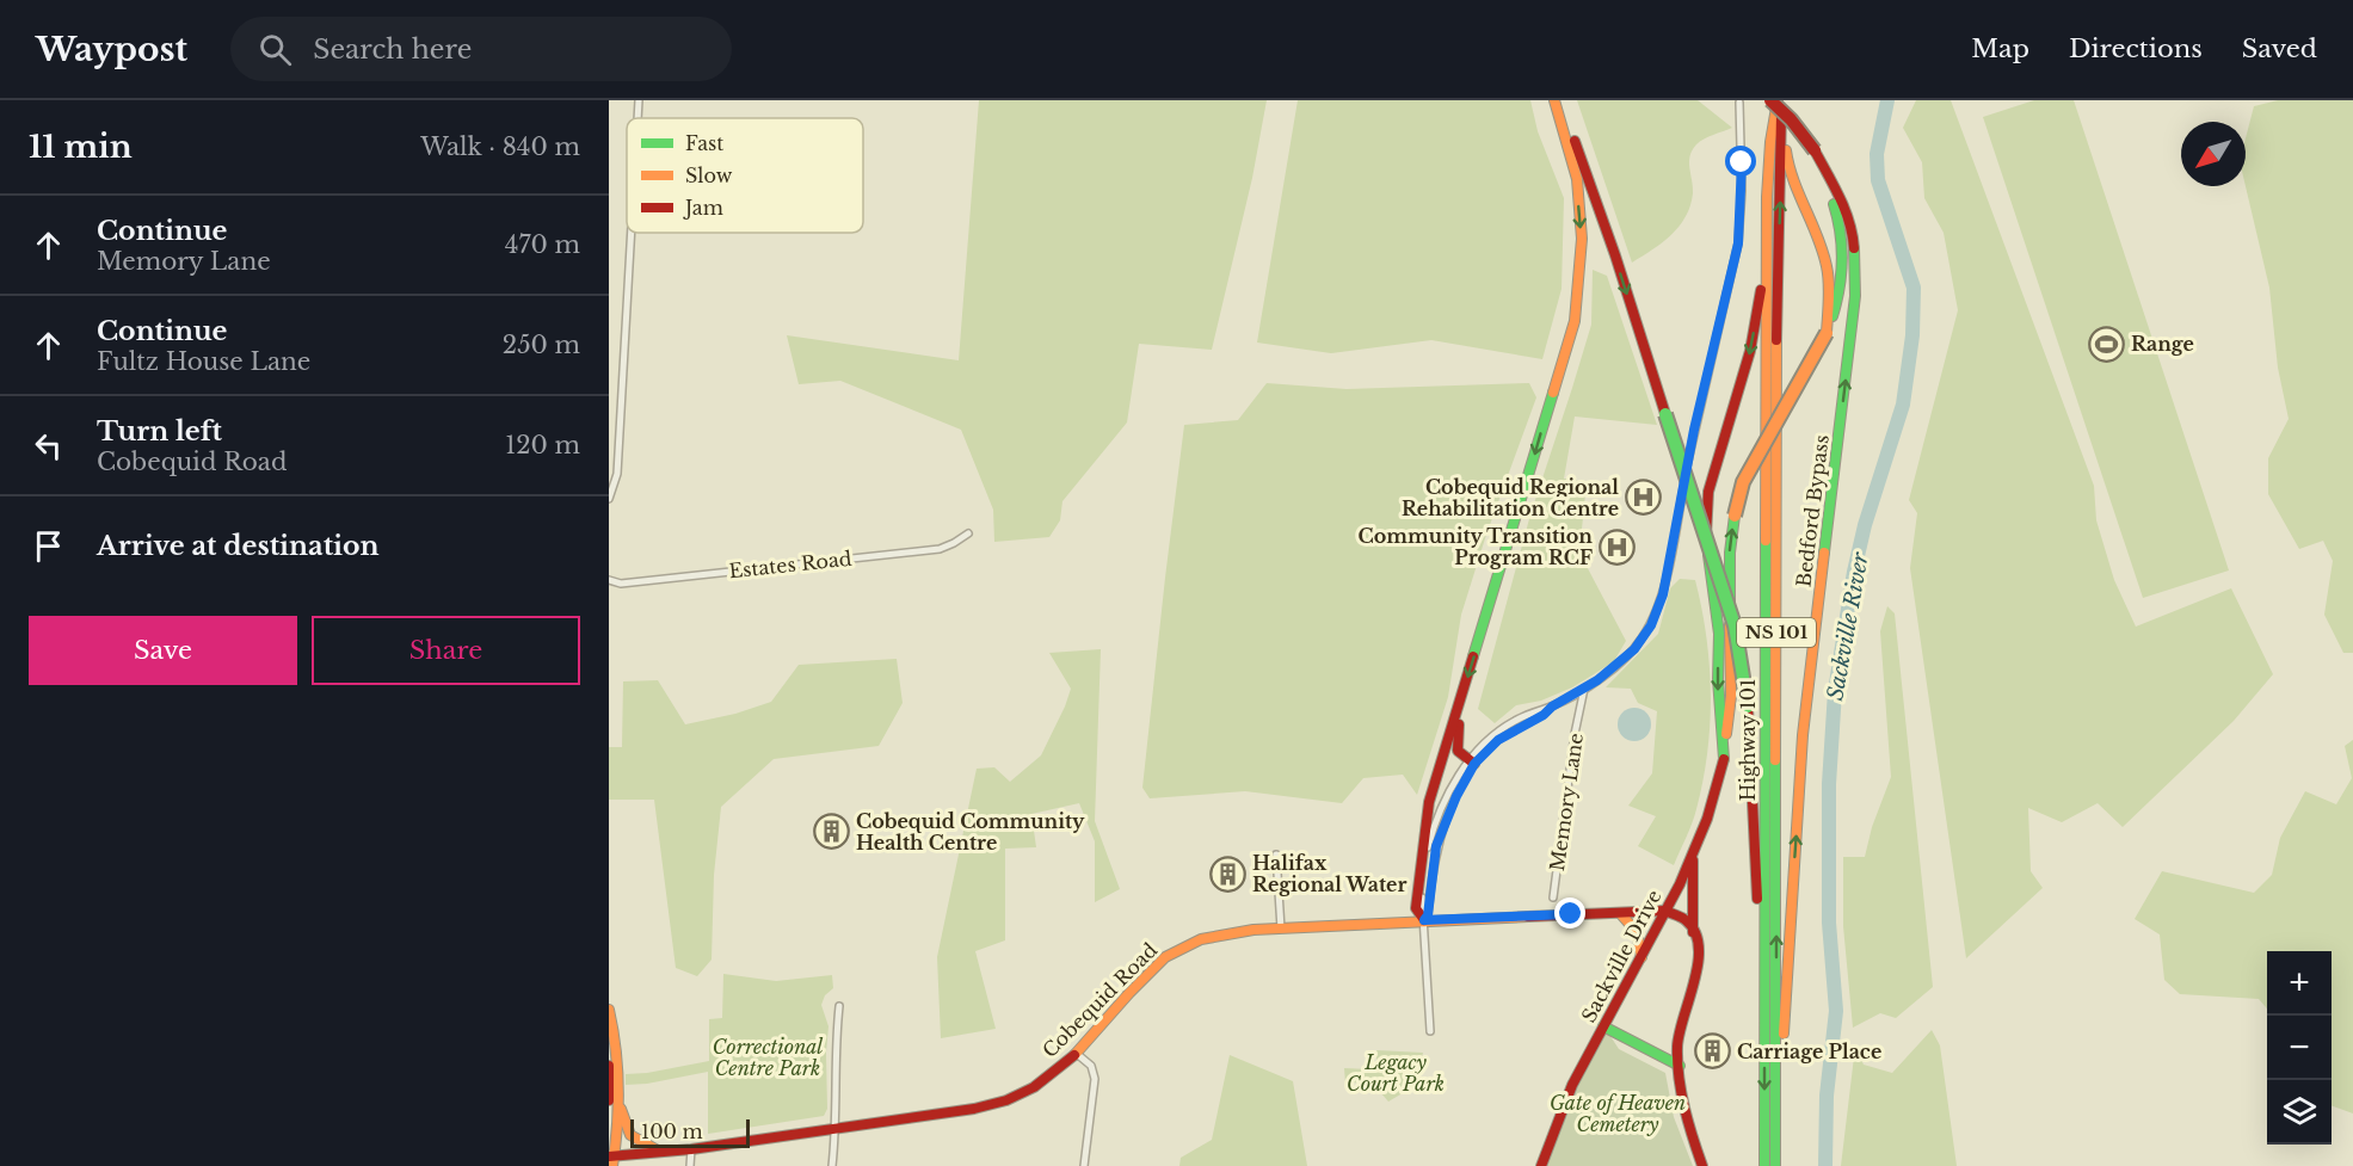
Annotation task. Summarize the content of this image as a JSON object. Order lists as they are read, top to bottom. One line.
{"streets":{"main road":["Bedford Bypass","NS 101","Highway 101","Sackville Drive","Cobequid Road"],"street":["Estates Road","Memory Lane"]},"crossings":[["Bedford Bypass","Highway 101"],["Sackville Drive","Cobequid Road"]],"water":["Sackville River"],"parks":["Correctional Centre Park","Legacy Court Park","Gate of Heaven Cemetery"],"places":{"sports":["Range"],"hospital":["Cobequid Regional Rehabilitation Centre","Community Transition Program RCF"],"building":["Cobequid Community Health Centre","Halifax Regional Water","Carriage Place"]},"legend":["Fast","Slow","Jam"],"scale_bar":"100 m","north":"bottom left","page":{"header":"Waypost","search":"Search here","nav":["Map","Directions","Saved"],"heading":["11 min","Walk · 840 m"],"list":[["Continue","Memory Lane","470 m"],["Continue","Fultz House Lane","250 m"],["Turn left","Cobequid Road","120 m"],"Arrive at destination"],"buttons":["Save","Share"],"map_buttons":["+","−"],"scale":"100 m"}}
